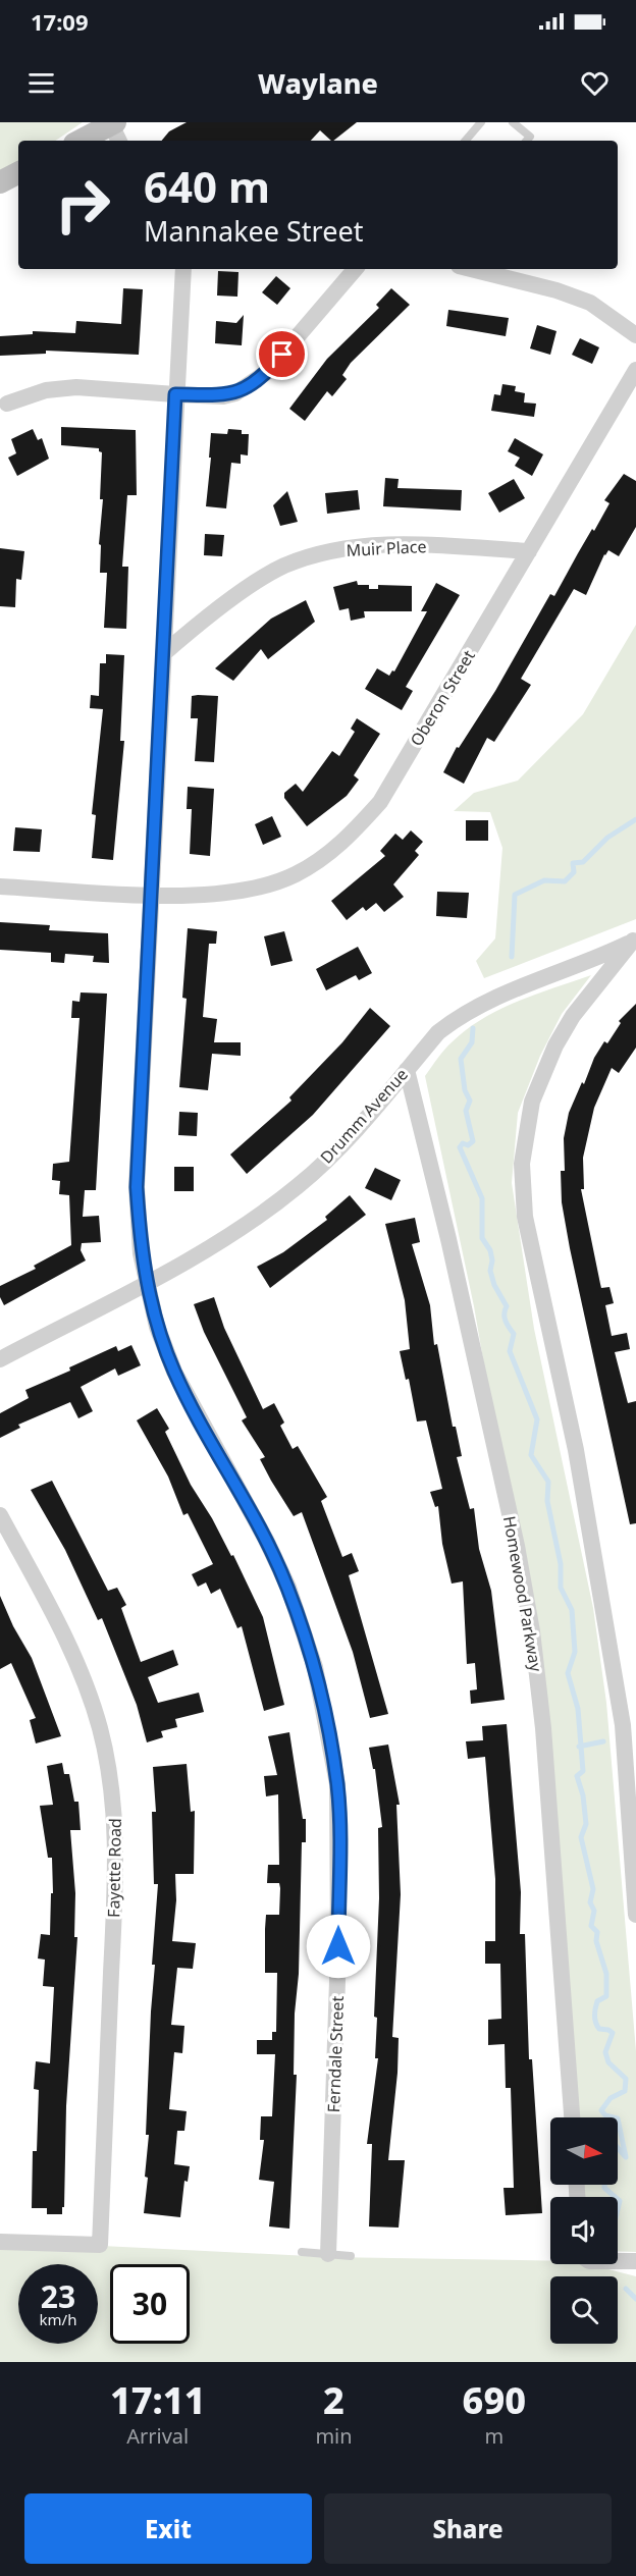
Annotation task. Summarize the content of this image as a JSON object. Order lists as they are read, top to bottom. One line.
{"streets":{"street":["Muir Place","Oberon Street","Drumm Avenue","Homewood Parkway","Fayette Road","Ferndale Street"]},"crossings":[["Muir Place","Oberon Street"],["Muir Place","Ferndale Street"],["Oberon Street","Ferndale Street"],["Drumm Avenue","Homewood Parkway"],["Drumm Avenue","Ferndale Street"]],"north":"right","page":{"status":"17:09","header":"Waylane","turn":["640 m","Mannakee Street"],"speed":"23 km/h","limit":"30","eta":["17:11","Arrival","2","min","690","m"],"buttons":["Exit","Share"]}}
